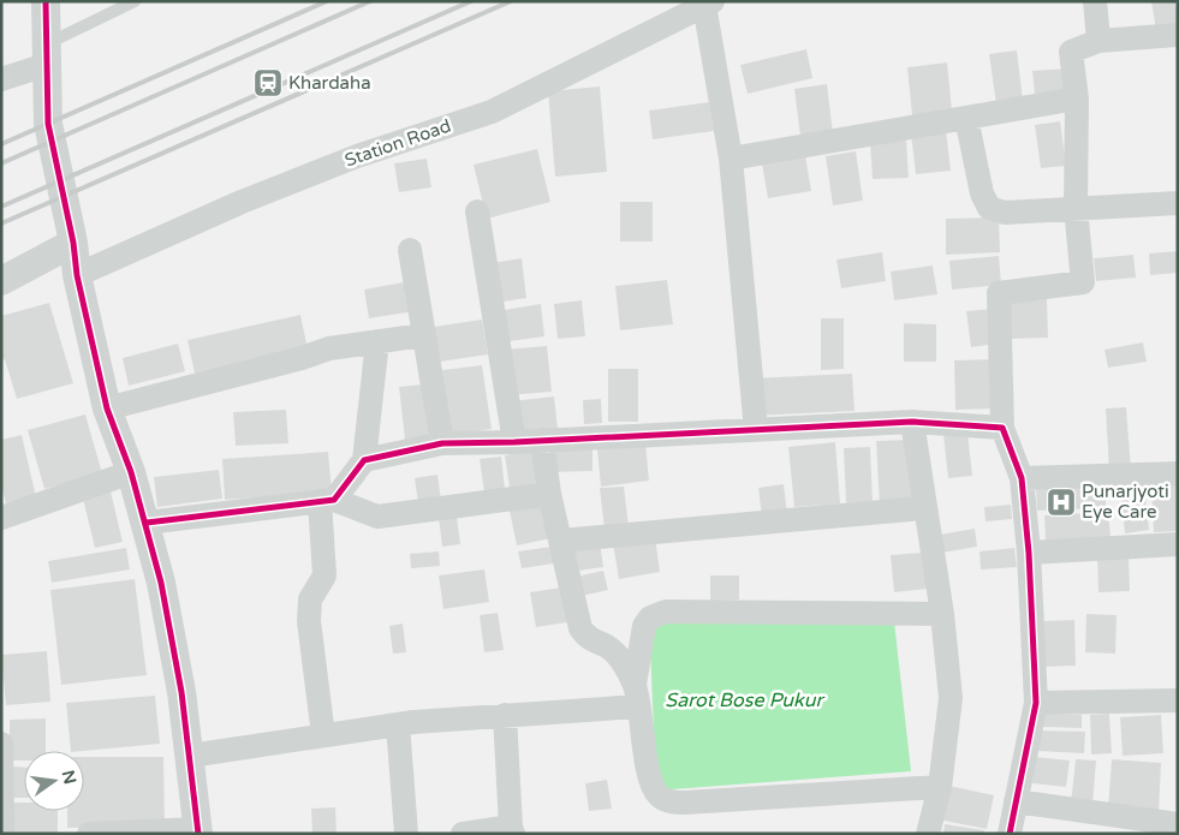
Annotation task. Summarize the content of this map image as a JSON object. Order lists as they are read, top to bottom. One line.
{"streets":{"street":["Station Road"]},"water":["Sarot Bose Pukur"],"places":{"station":["Khardaha"],"hospital":["Punarjyoti Eye Care"]},"north":"right"}
